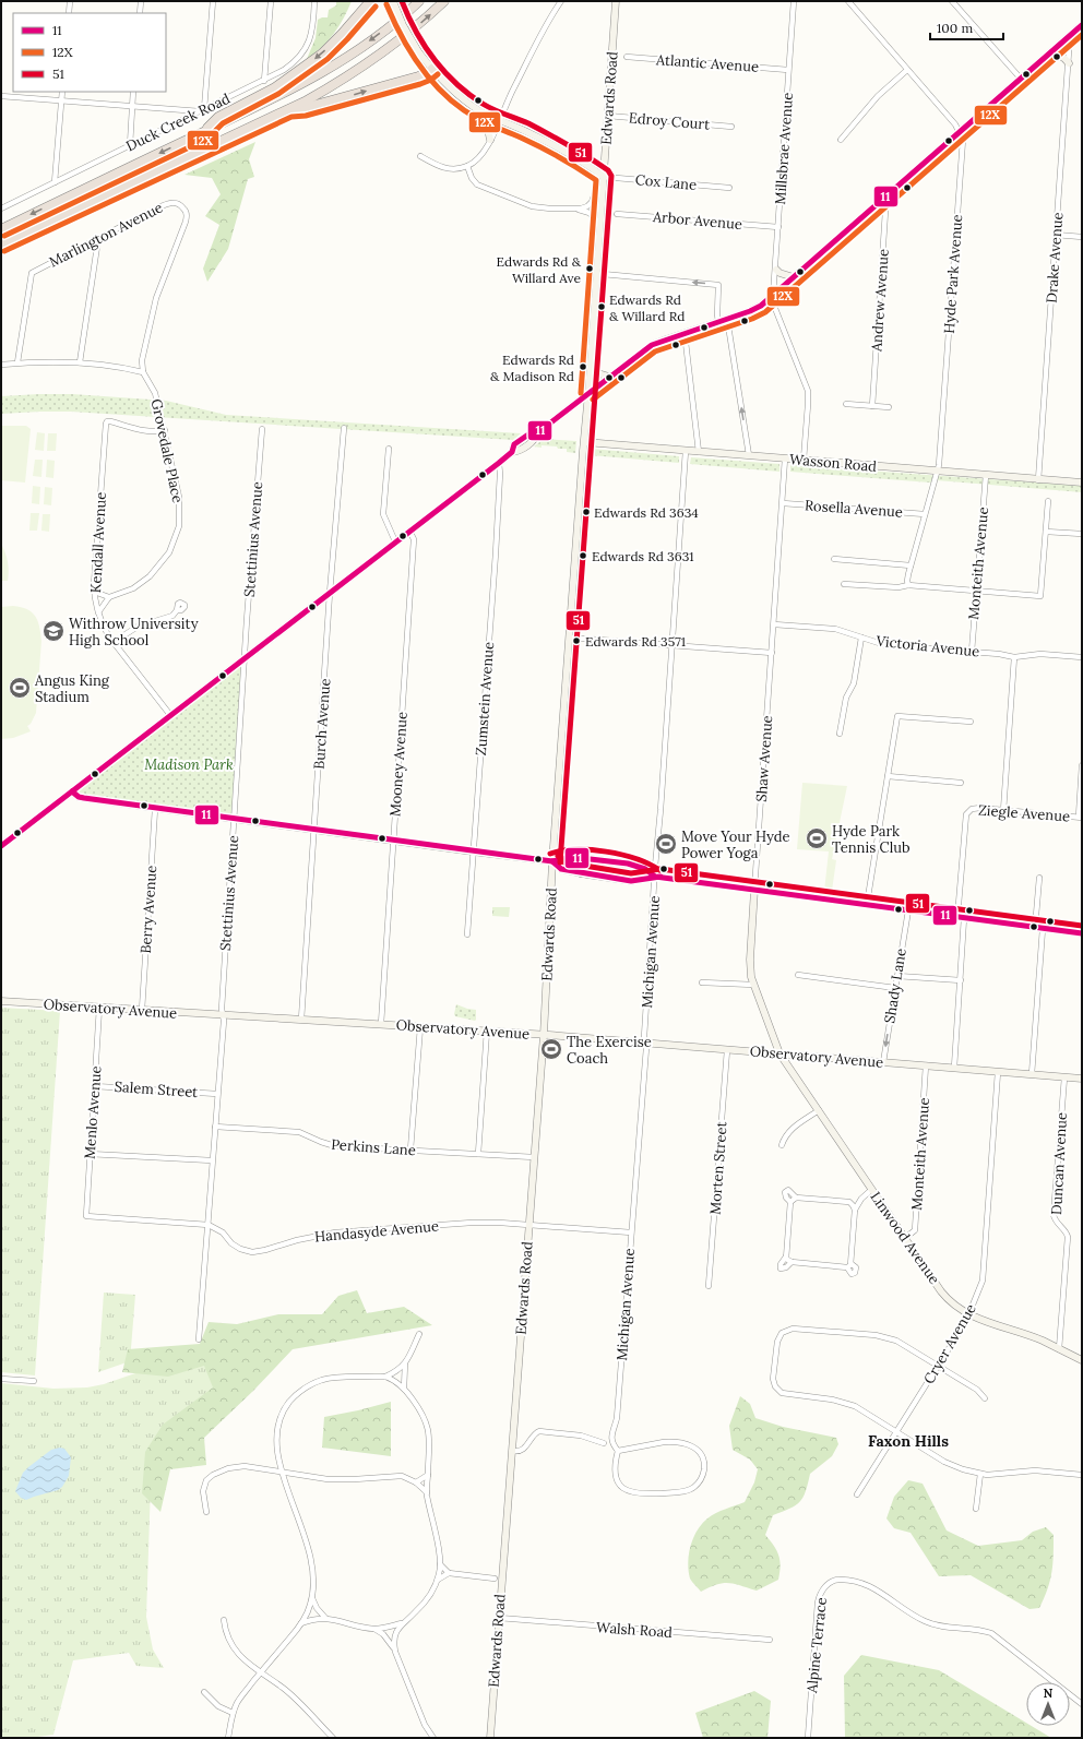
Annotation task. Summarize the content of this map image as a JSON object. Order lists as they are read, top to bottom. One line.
{"streets":{"main road":["Edwards Road","Wasson Road","Shaw Avenue","Observatory Avenue","Linwood Avenue"],"street":["Atlantic Avenue","Edroy Court","Duck Creek Road","Millsbrae Avenue","Cox Lane","Arbor Avenue","Marlington Avenue","Drake Avenue","Hyde Park Avenue","Andrew Avenue","Grovedale Place","Rosella Avenue","Stettinius Avenue","Kendall Avenue","Monteith Avenue","Victoria Avenue","Zumstein Avenue","Burch Avenue","Mooney Avenue","Ziegle Avenue","Berry Avenue","Michigan Avenue","Shady Lane","Salem Street","Menlo Avenue","Perkins Lane","Duncan Avenue","Morten Street","Handasyde Avenue","Cryer Avenue","Walsh Road","Alpine Terrace"]},"crossings":[["Atlantic Avenue","Millsbrae Avenue"],["Edwards Road","Edroy Court"],["Edwards Road","Cox Lane"],["Edwards Road","Wasson Road"],["Edwards Road","Observatory Avenue"],["Edwards Road","Perkins Lane"],["Edwards Road","Handasyde Avenue"],["Edwards Road","Walsh Road"],["Millsbrae Avenue","Arbor Avenue"],["Marlington Avenue","Grovedale Place"],["Drake Avenue","Wasson Road"],["Hyde Park Avenue","Wasson Road"],["Hyde Park Avenue","Rosella Avenue"],["Grovedale Place","Kendall Avenue"],["Wasson Road","Monteith Avenue"],["Wasson Road","Shaw Avenue"],["Wasson Road","Michigan Avenue"],["Rosella Avenue","Shaw Avenue"],["Stettinius Avenue","Observatory Avenue"],["Stettinius Avenue","Salem Street"],["Stettinius Avenue","Menlo Avenue"],["Stettinius Avenue","Perkins Lane"],["Stettinius Avenue","Handasyde Avenue"],["Monteith Avenue","Victoria Avenue"],["Monteith Avenue","Observatory Avenue"],["Monteith Avenue","Linwood Avenue"],["Victoria Avenue","Shaw Avenue"],["Burch Avenue","Observatory Avenue"],["Shaw Avenue","Observatory Avenue"],["Shaw Avenue","Linwood Avenue"],["Mooney Avenue","Observatory Avenue"],["Berry Avenue","Observatory Avenue"],["Michigan Avenue","Observatory Avenue"],["Michigan Avenue","Handasyde Avenue"],["Shady Lane","Observatory Avenue"],["Observatory Avenue","Menlo Avenue"],["Observatory Avenue","Duncan Avenue"],["Observatory Avenue","Morten Street"],["Observatory Avenue","Linwood Avenue"],["Observatory Avenue","Cryer Avenue"],["Salem Street","Menlo Avenue"],["Menlo Avenue","Handasyde Avenue"],["Duncan Avenue","Linwood Avenue"],["Linwood Avenue","Cryer Avenue"]],"one_way":["Shady Lane"],"districts":["Faxon Hills"],"parks":["Madison Park"],"places":{"other":["Edwards Rd & Willard Ave","Edwards Rd & Willard Rd","Edwards Rd & Madison Rd","Edwards Rd 3634","Edwards Rd 3631","Edwards Rd 3571"],"school or university":["Withrow University High School"],"sports":["Angus King Stadium","Hyde Park Tennis Club","Move Your Hyde Power Yoga","The Exercise Coach"]},"lines":["transit line 51","transit line 12X","transit line 11"],"legend":["11","12X","51"],"scale_bar":"100 m","north":"top"}
